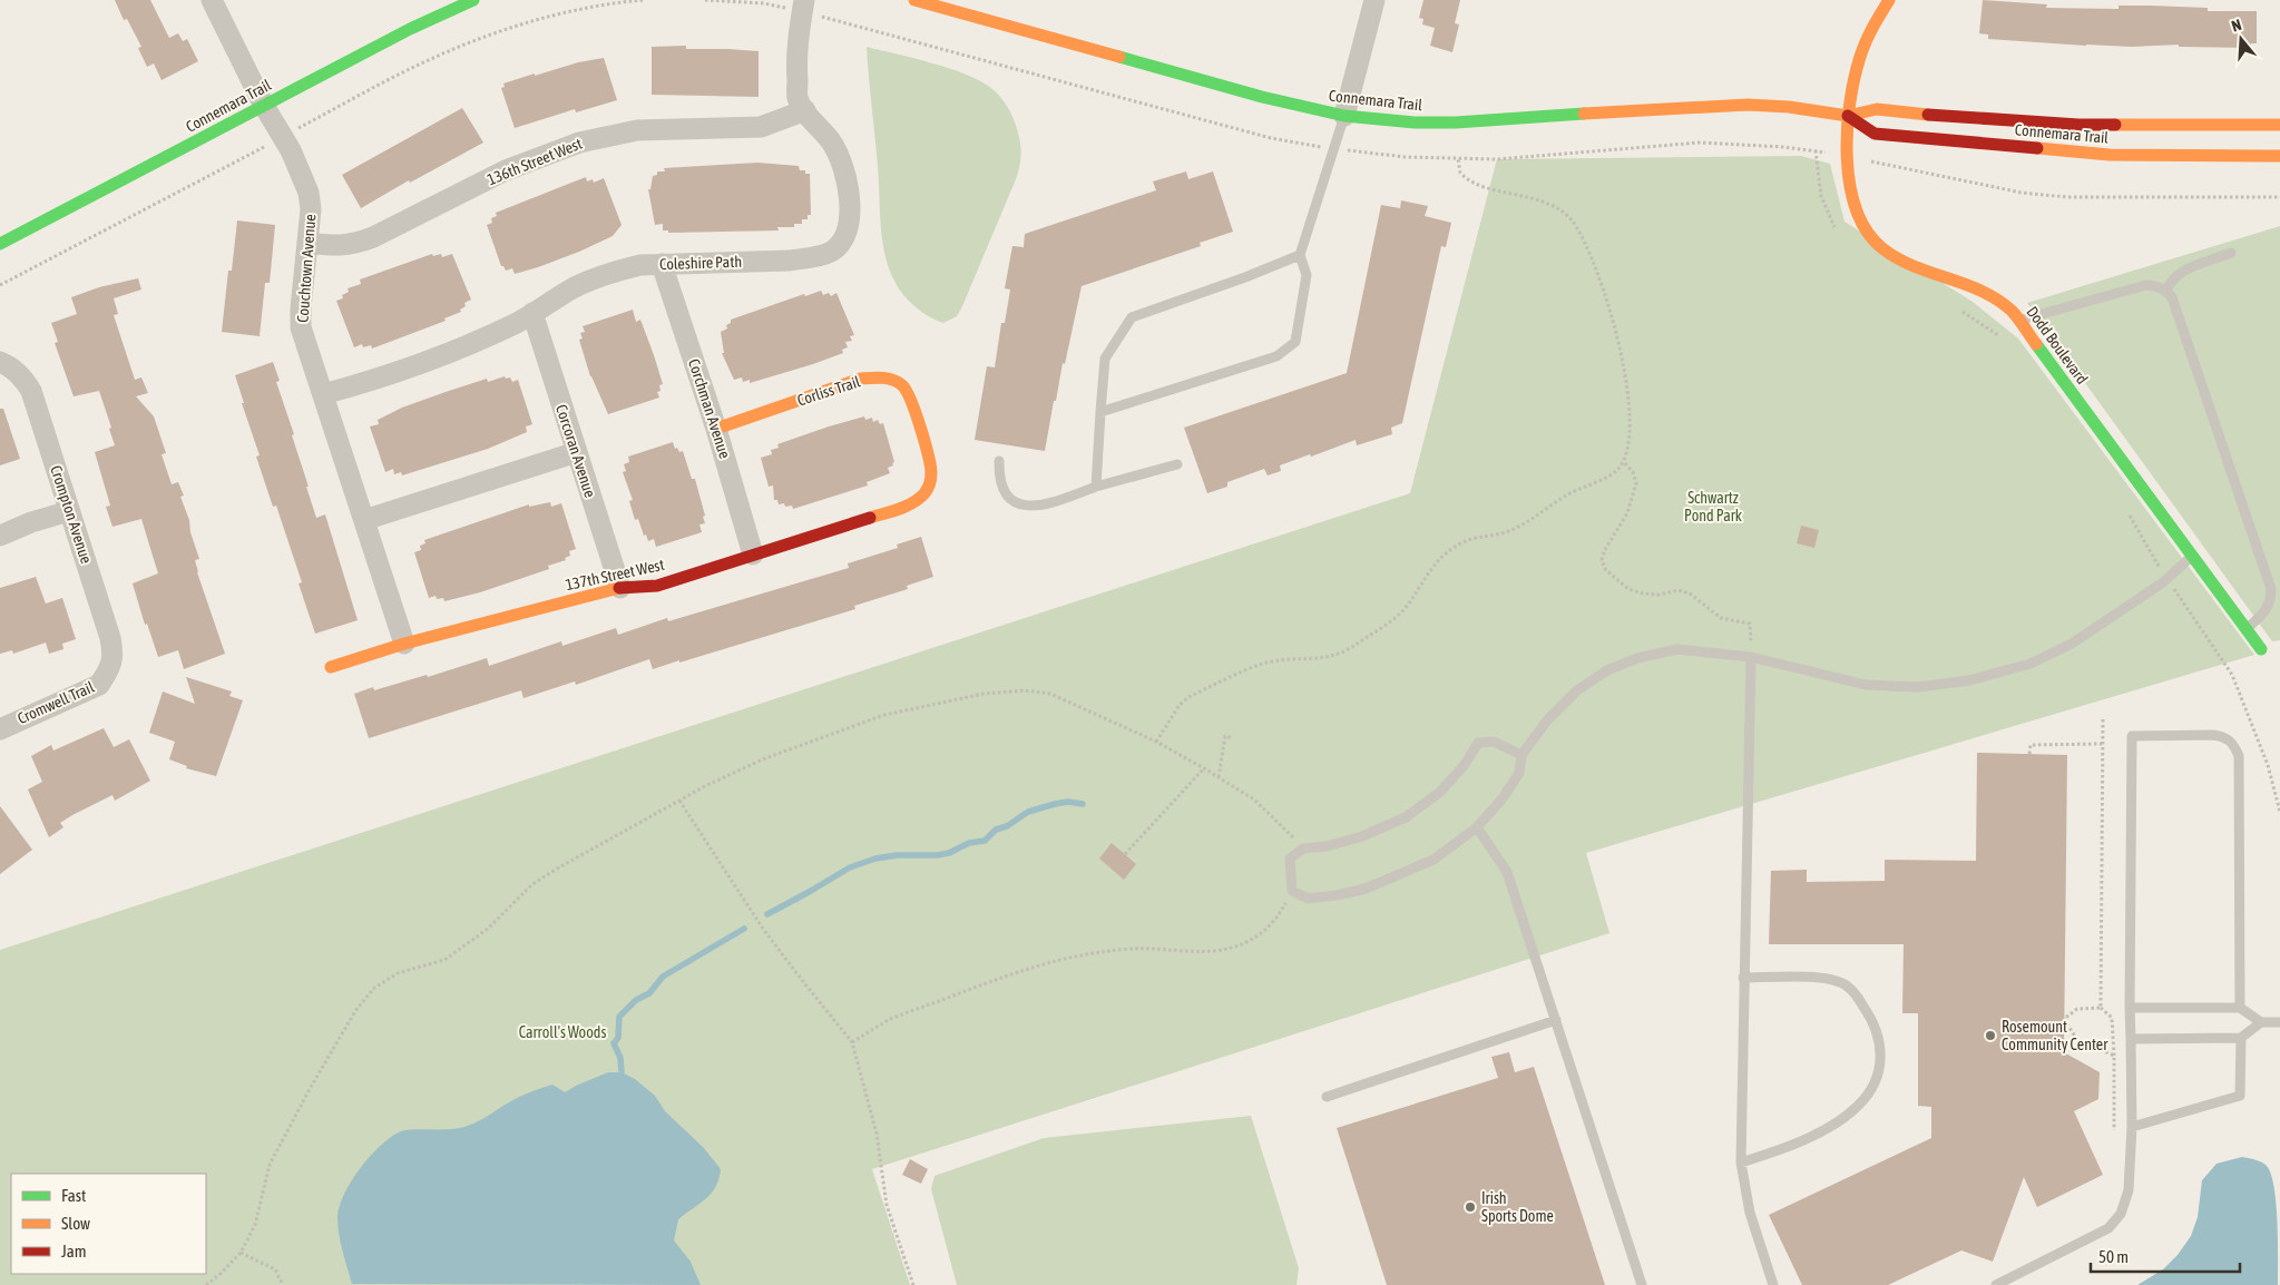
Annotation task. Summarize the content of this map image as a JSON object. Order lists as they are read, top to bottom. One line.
{"streets":{"street":["Connemara Trail","136th Street West","Coleshire Path","Couchtown Avenue","Dodd Boulevard","Corliss Trail","Corchman Avenue","Corcoran Avenue","Crompton Avenue","137th Street West","Cromwell Trail"]},"crossings":[["Connemara Trail","Couchtown Avenue"],["Connemara Trail","Dodd Boulevard"],["136th Street West","Coleshire Path"],["136th Street West","Couchtown Avenue"],["Coleshire Path","Couchtown Avenue"],["Coleshire Path","Corchman Avenue"],["Coleshire Path","Corcoran Avenue"],["Couchtown Avenue","137th Street West"],["Corliss Trail","Corchman Avenue"],["Corliss Trail","137th Street West"],["Corchman Avenue","137th Street West"],["Corcoran Avenue","137th Street West"],["Crompton Avenue","Cromwell Trail"]],"parks":["Schwartz Pond Park","Carroll's Woods"],"places":["Rosemount Community Center","Irish Sports Dome"],"legend":["Fast","Slow","Jam"],"scale_bar":"50 m","north":"top"}
